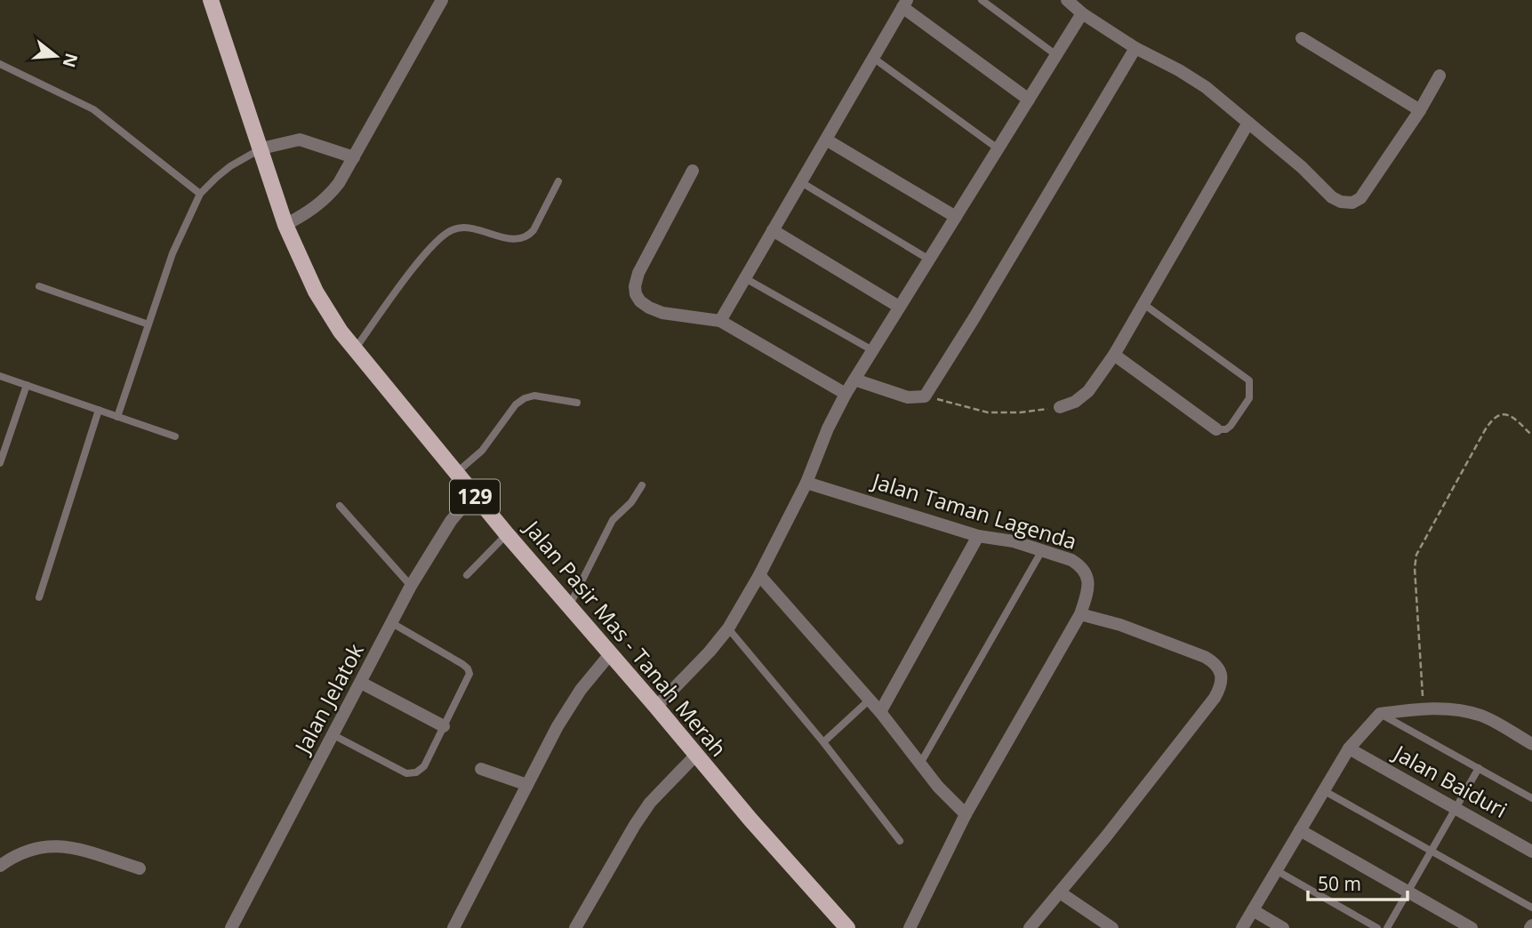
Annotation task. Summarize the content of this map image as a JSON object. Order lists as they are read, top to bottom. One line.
{"streets":{"main road":["129","Jalan Pasir Mas - Tanah Merah"],"street":["Jalan Taman Lagenda","Jalan Jelatok","Jalan Baiduri"]},"crossings":[["Jalan Pasir Mas - Tanah Merah","Jalan Jelatok"]],"scale_bar":"50 m","north":"right"}
